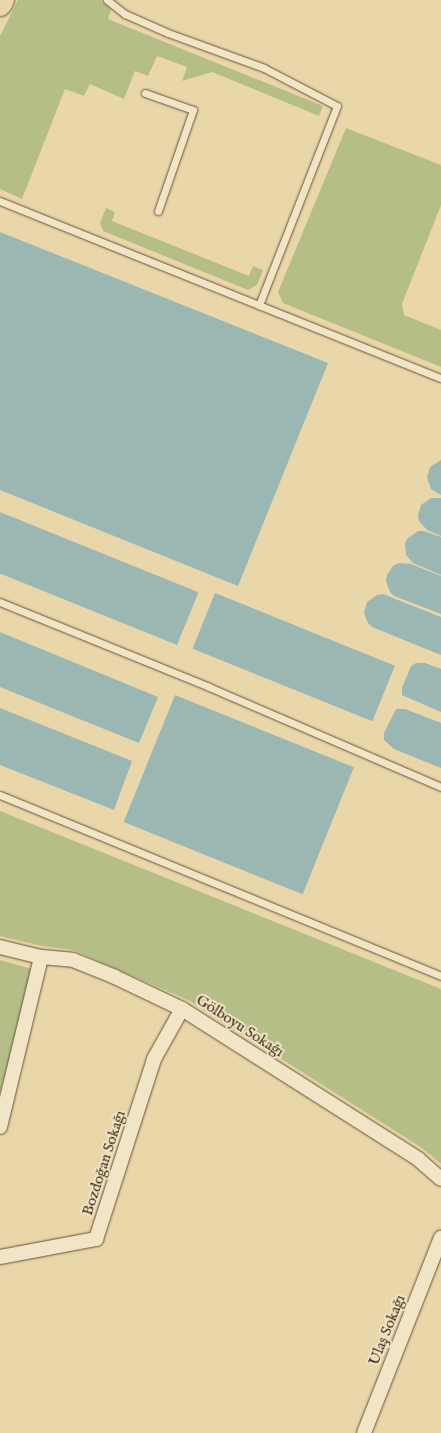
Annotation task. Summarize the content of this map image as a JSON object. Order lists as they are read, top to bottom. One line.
{"streets":{"street":["Gölboyu Sokağı","Bozdoğan Sokağı","Ulaş Sokağı"]},"crossings":[["Gölboyu Sokağı","Bozdoğan Sokağı"]]}
